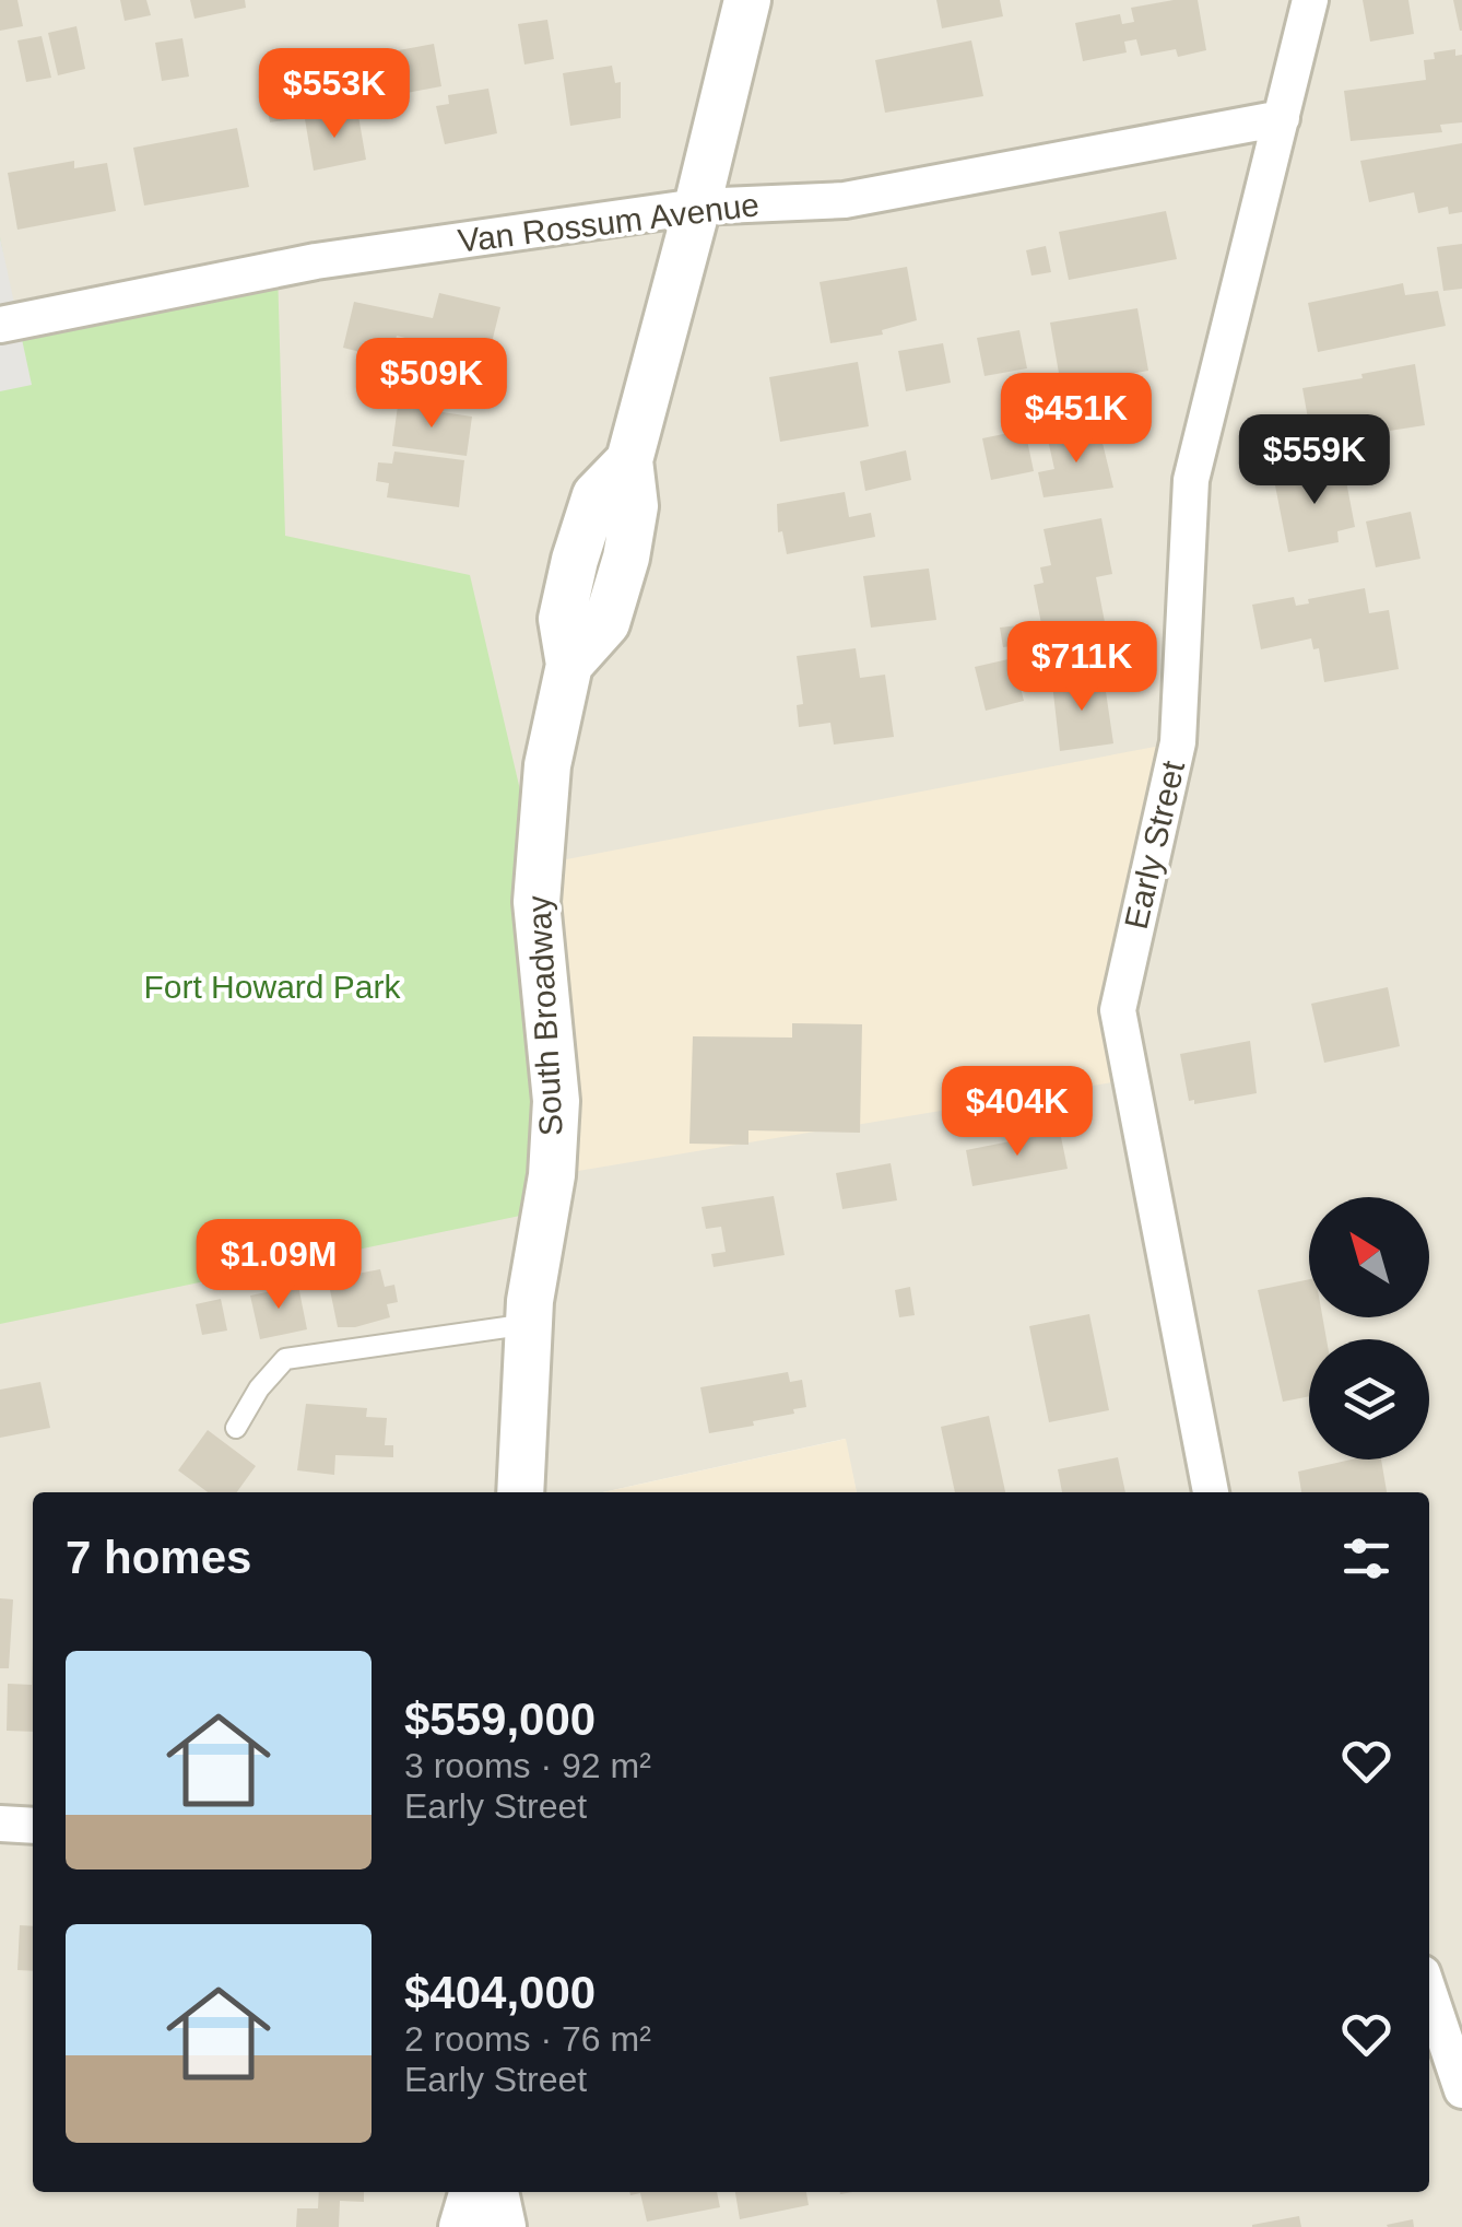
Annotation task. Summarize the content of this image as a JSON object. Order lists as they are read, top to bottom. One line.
{"streets":{"street":["Van Rossum Avenue","Early Street","South Broadway"]},"crossings":[["Van Rossum Avenue","Early Street"],["Van Rossum Avenue","South Broadway"]],"parks":["Fort Howard Park"],"north":"top left","page":{"price":["$553K","$509K","$451K","$559K","$711K","$404K","$1.09M"],"heading":"7 homes","list":[{"name":"$559,000","note":"3 rooms · 92 m² · Early Street"},{"name":"$404,000","note":"2 rooms · 76 m² · Early Street"}]}}
